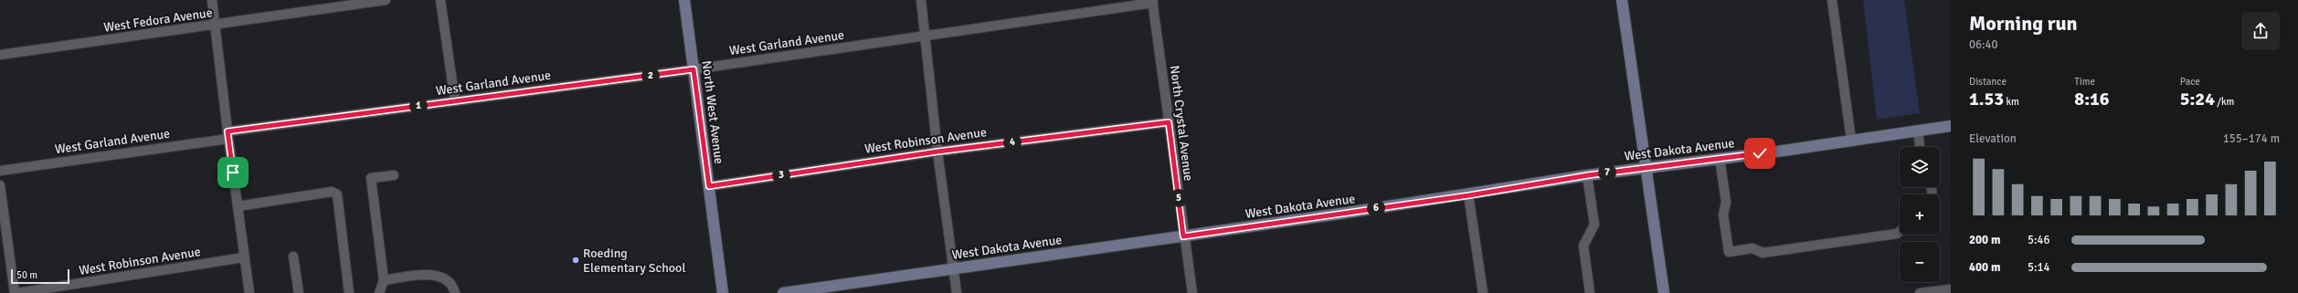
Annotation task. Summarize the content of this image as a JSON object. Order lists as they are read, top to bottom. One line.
{"streets":{"street":["West Fedora Avenue","West Garland Avenue","North West Avenue","North Crystal Avenue","West Robinson Avenue","West Dakota Avenue"]},"crossings":[["West Garland Avenue","North West Avenue"],["West Garland Avenue","North Crystal Avenue"],["North West Avenue","West Robinson Avenue"],["North Crystal Avenue","West Robinson Avenue"],["North Crystal Avenue","West Dakota Avenue"]],"places":["Roeding Elementary School"],"scale_bar":"50 m","page":{"heading":["Morning run","06:40"],"stats":[["Distance","1.53 km"],["Time","8:16"],["Pace","5:24 /km"]],"pins":["2","1","4","7","3","5","6"],"chart":["Elevation","155–174 m"],"map_buttons":["+","−"],"list":[{"name":"200 m","note":"5:46"},{"name":"400 m","note":"5:14"}],"scale":"50 m"}}
